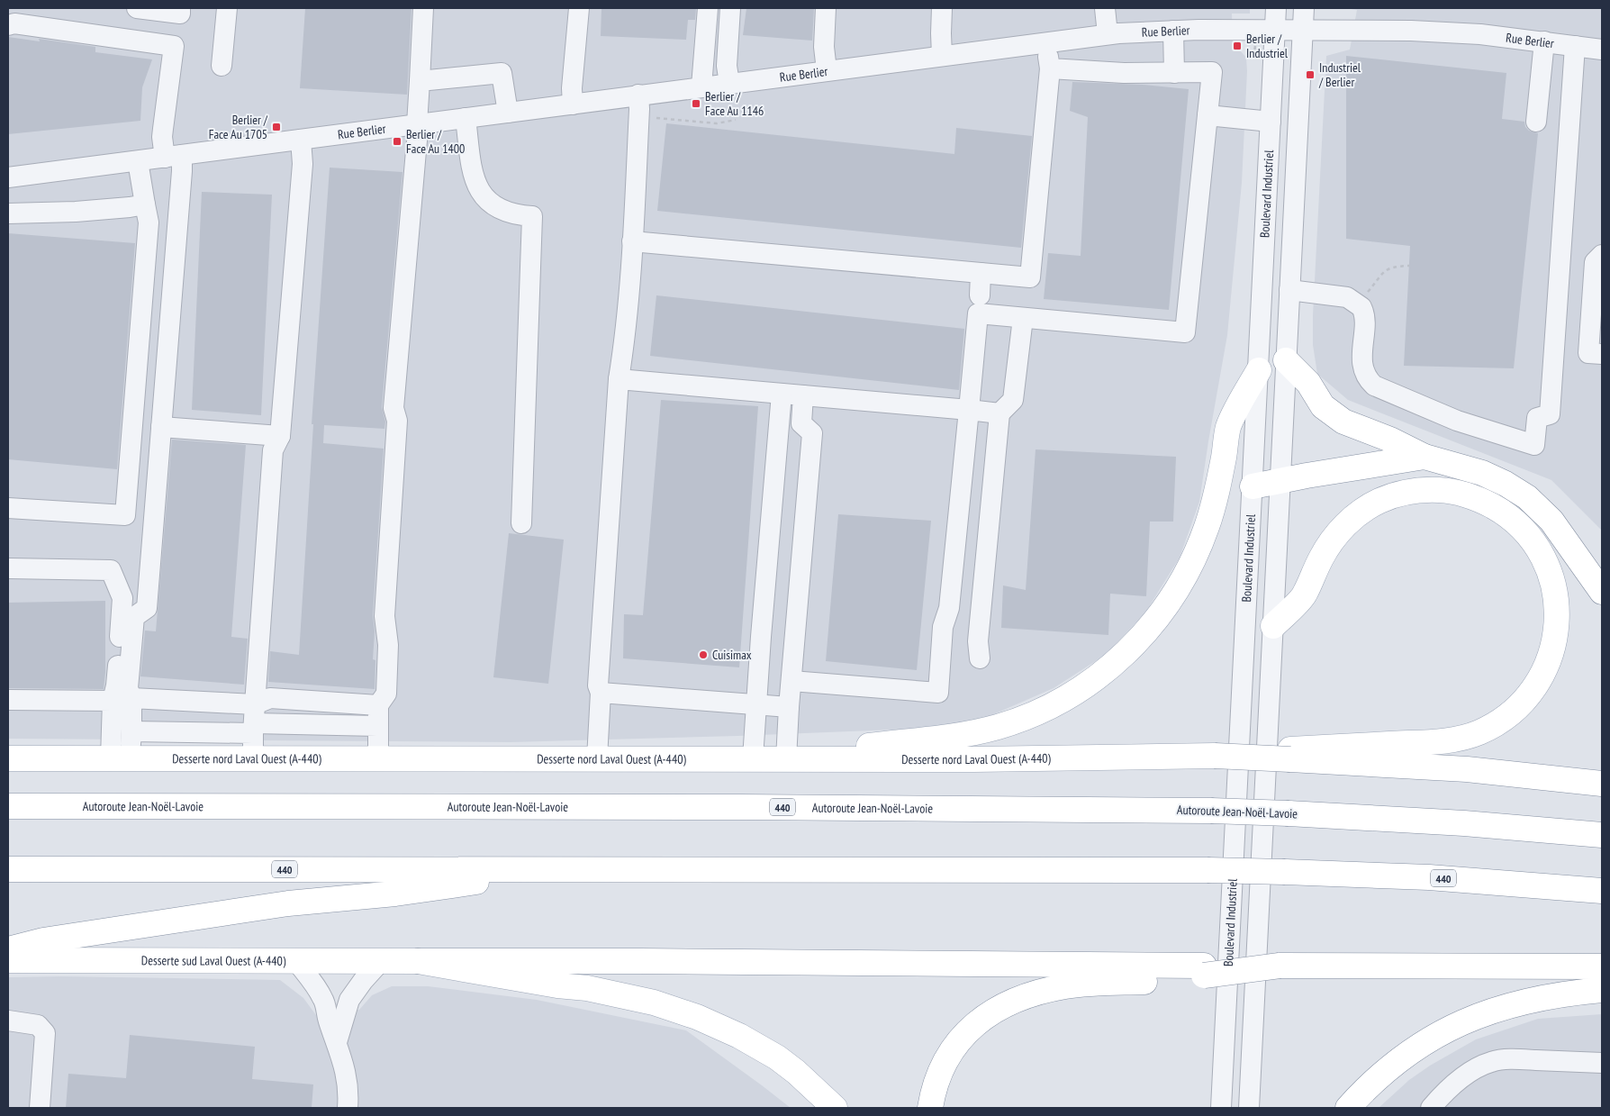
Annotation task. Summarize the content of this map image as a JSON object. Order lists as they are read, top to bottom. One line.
{"streets":{"main road":["Desserte nord Laval Ouest (A-440)","Autoroute Jean-Noël-Lavoie","440","Desserte sud Laval Ouest (A-440)"],"street":["Rue Berlier","Boulevard Industriel"]},"crossings":[["Rue Berlier","Boulevard Industriel"]],"places":{"transit":["Berlier / Industriel","Industriel / Berlier","Berlier / Face Au 1146","Berlier / Face Au 1705","Berlier / Face Au 1400"],"other":["Cuisimax"]}}
